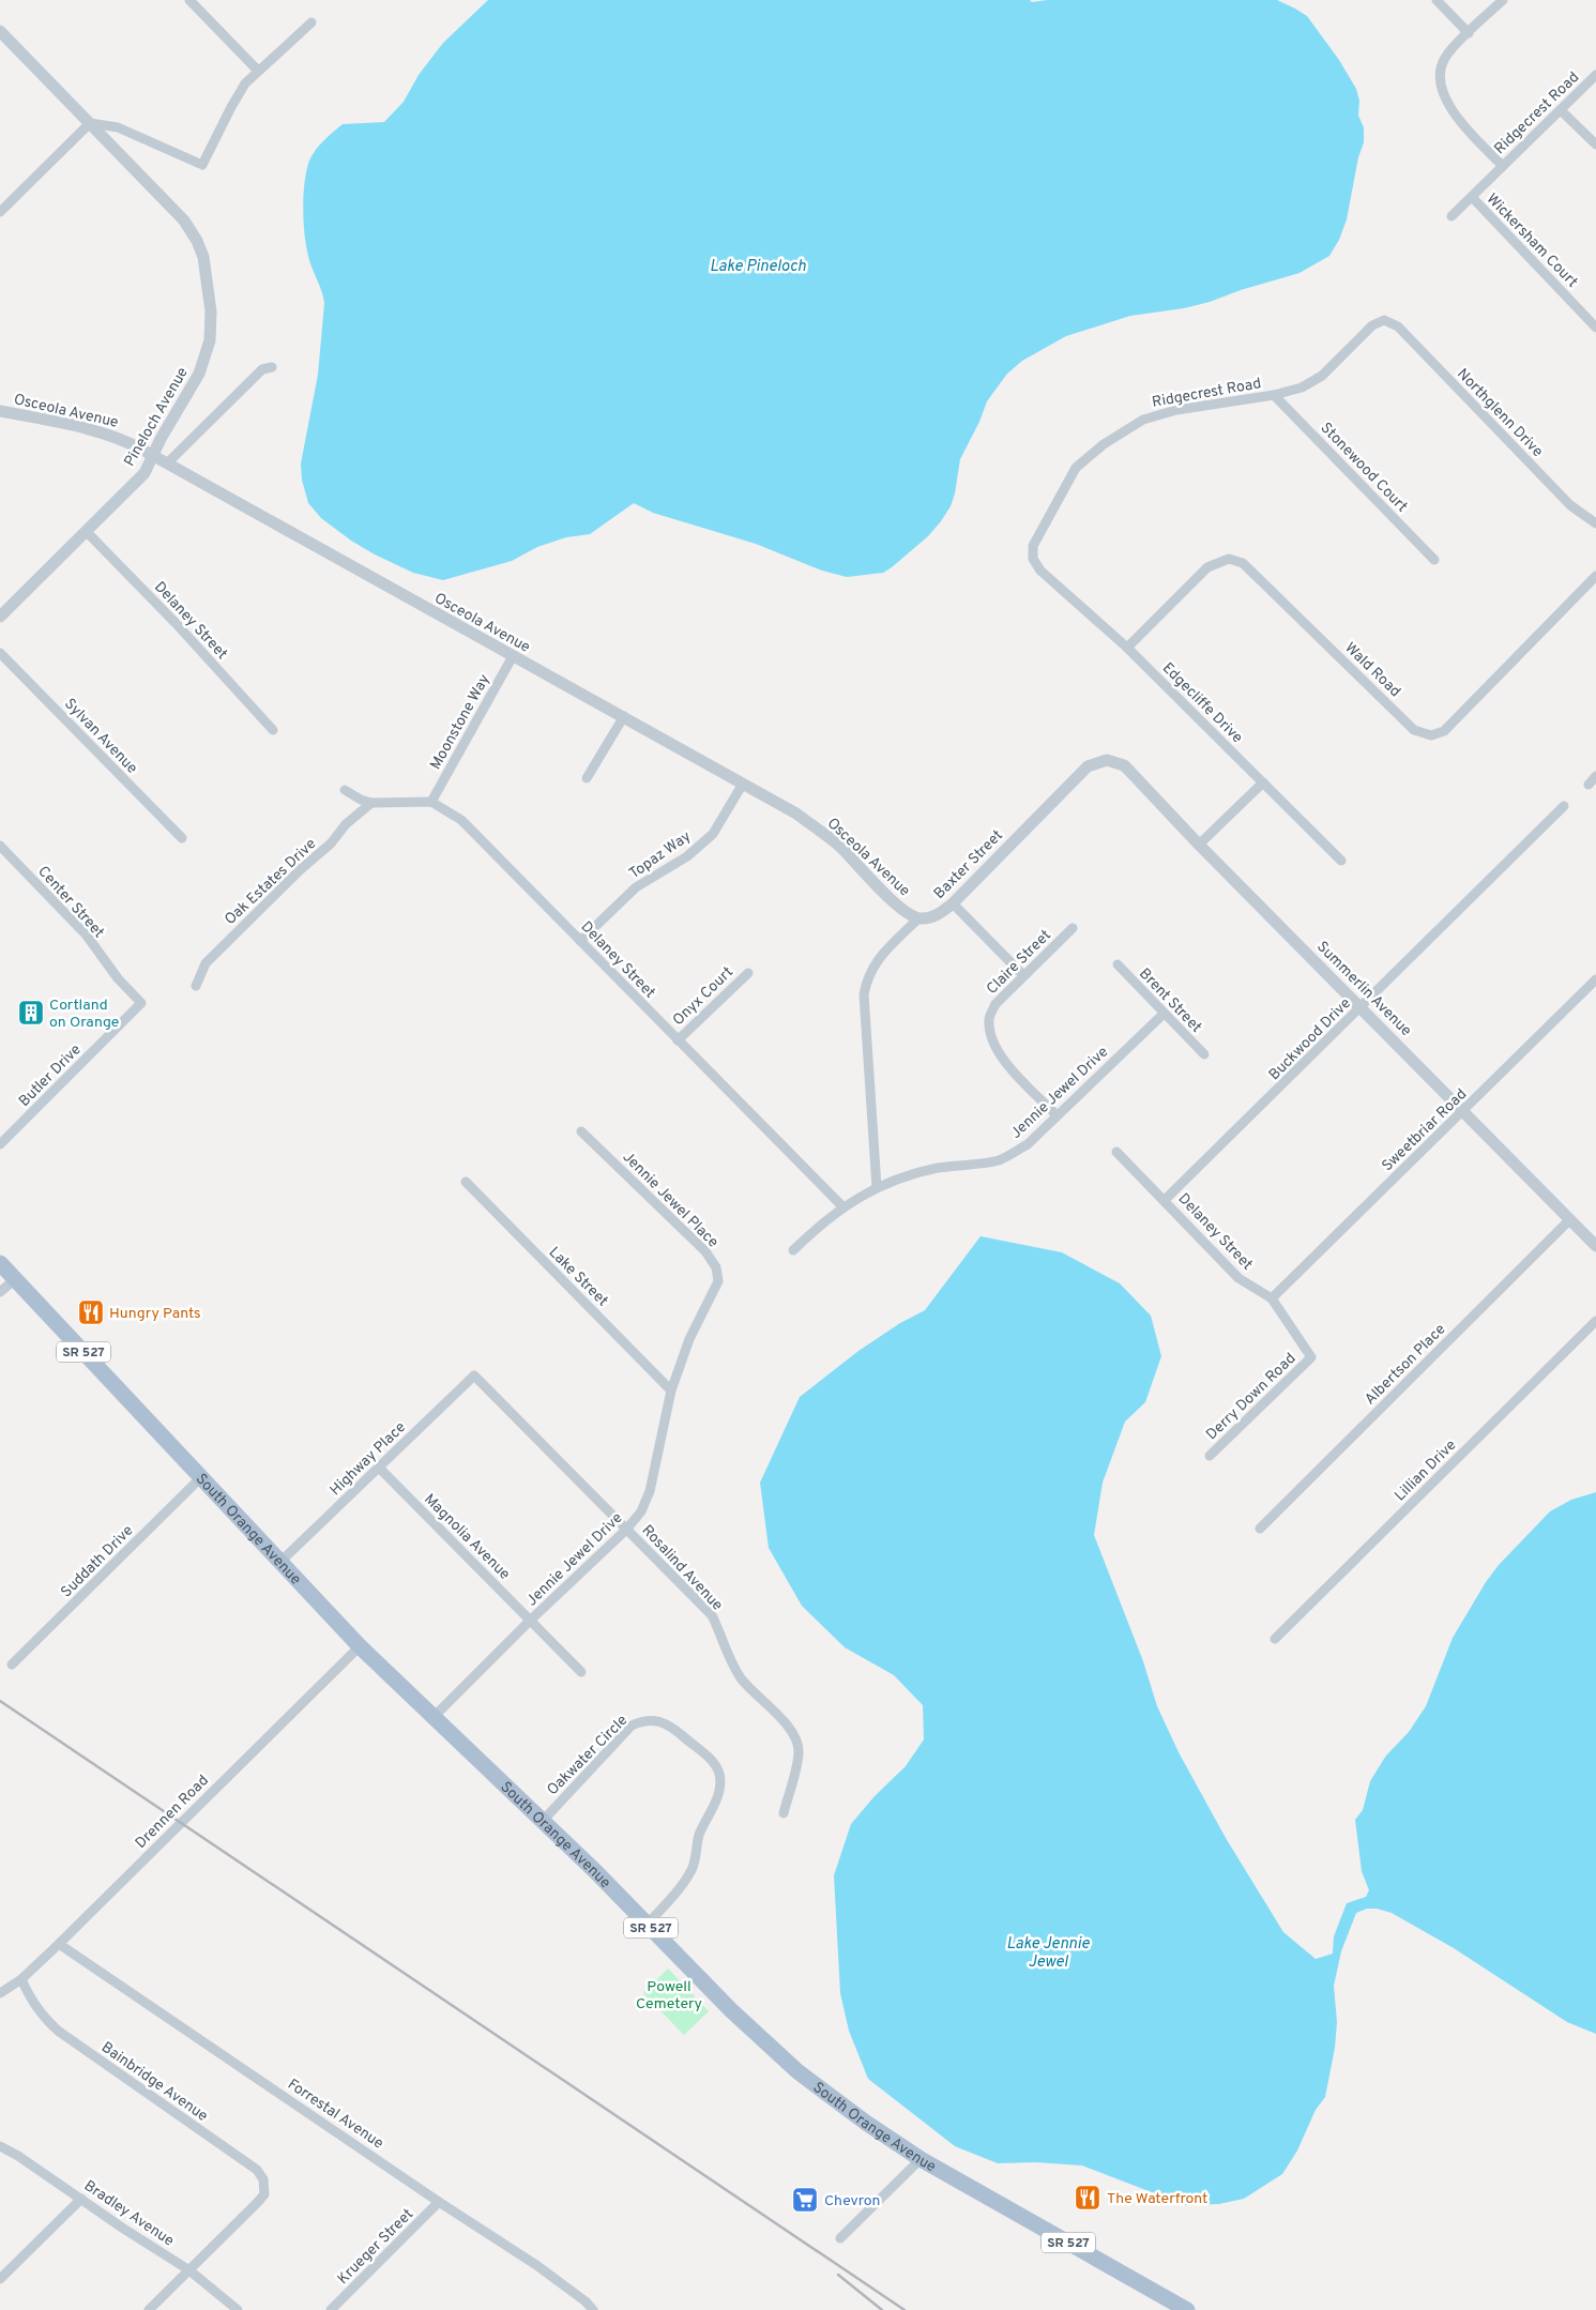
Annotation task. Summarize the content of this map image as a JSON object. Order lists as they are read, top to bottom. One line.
{"streets":{"main road":["SR 527","South Orange Avenue"],"street":["Ridgecrest Road","Wickersham Court","Osceola Avenue","Northglenn Drive","Pineloch Avenue","Stonewood Court","Delaney Street","Wald Road","Edgecliffe Drive","Moonstone Way","Sylvan Avenue","Topaz Way","Baxter Street","Oak Estates Drive","Center Street","Claire Street","Summerlin Avenue","Onyx Court","Brent Street","Buckwood Drive","Butler Drive","Jennie Jewel Drive","Sweetbriar Road","Jennie Jewel Place","Lake Street","Albertson Place","Derry Down Road","Highway Place","Lillian Drive","Magnolia Avenue","Suddath Drive","Rosalind Avenue","Oakwater Circle","Drennen Road","Bainbridge Avenue","Forrestal Avenue","Bradley Avenue","Krueger Street"]},"crossings":[["Ridgecrest Road","Wickersham Court"],["Ridgecrest Road","Northglenn Drive"],["Ridgecrest Road","Stonewood Court"],["Ridgecrest Road","Edgecliffe Drive"],["Osceola Avenue","Pineloch Avenue"],["Osceola Avenue","Moonstone Way"],["Osceola Avenue","Topaz Way"],["Osceola Avenue","Baxter Street"],["Pineloch Avenue","Delaney Street"],["Delaney Street","Moonstone Way"],["Delaney Street","Topaz Way"],["Delaney Street","Onyx Court"],["Delaney Street","Buckwood Drive"],["Delaney Street","Jennie Jewel Drive"],["Delaney Street","Sweetbriar Road"],["Delaney Street","Derry Down Road"],["Wald Road","Edgecliffe Drive"],["Baxter Street","Summerlin Avenue"],["Center Street","Butler Drive"],["Claire Street","Jennie Jewel Drive"],["Summerlin Avenue","Buckwood Drive"],["Summerlin Avenue","Sweetbriar Road"],["Summerlin Avenue","Albertson Place"],["Brent Street","Jennie Jewel Drive"],["Jennie Jewel Drive","Jennie Jewel Place"],["Jennie Jewel Drive","Lake Street"],["Jennie Jewel Drive","South Orange Avenue"],["Jennie Jewel Drive","Magnolia Avenue"],["Jennie Jewel Drive","Rosalind Avenue"],["Highway Place","South Orange Avenue"],["Highway Place","Magnolia Avenue"],["Highway Place","Rosalind Avenue"],["South Orange Avenue","Suddath Drive"],["South Orange Avenue","Oakwater Circle"],["South Orange Avenue","Drennen Road"],["Drennen Road","Bainbridge Avenue"],["Drennen Road","Forrestal Avenue"],["Bainbridge Avenue","Bradley Avenue"],["Forrestal Avenue","Krueger Street"]],"water":["Lake Pineloch","Lake Jennie Jewel"],"parks":["Powell Cemetery"],"places":{"building":["Cortland on Orange"],"restaurant":["Hungry Pants","The Waterfront"],"supermarket":["Chevron"]}}
